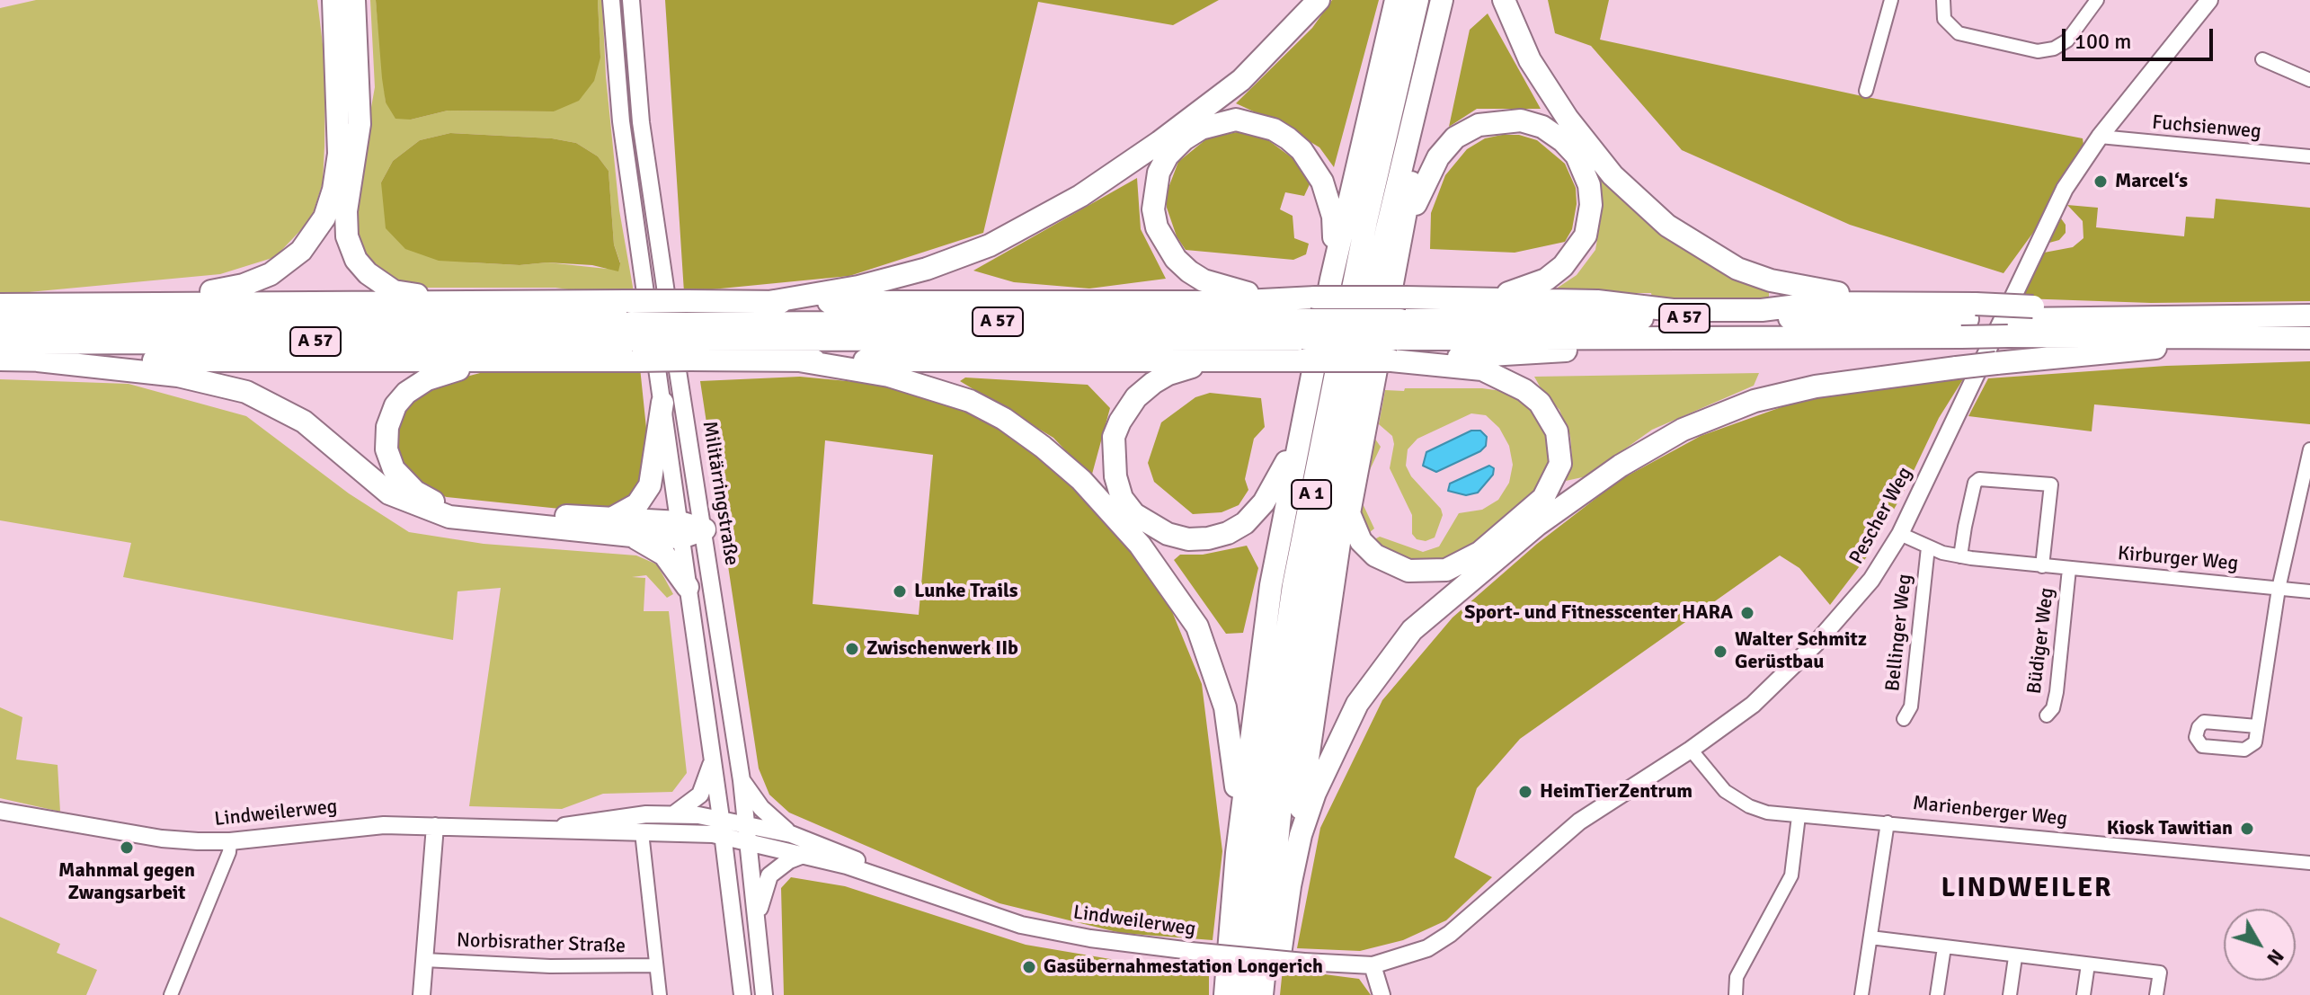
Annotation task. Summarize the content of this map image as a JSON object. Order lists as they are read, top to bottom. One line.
{"streets":{"highway":["A 57","A 1"],"street":["Fuchsienweg","Militärringstraße","Pescher Weg","Kirburger Weg","Bellinger Weg","Büdiger Weg","Marienberger Weg","Lindweilerweg","Norbisrather Straße"]},"crossings":[["Fuchsienweg","Pescher Weg"],["Militärringstraße","Lindweilerweg"],["Pescher Weg","Kirburger Weg"],["Pescher Weg","Marienberger Weg"],["Pescher Weg","Lindweilerweg"],["Kirburger Weg","Bellinger Weg"],["Kirburger Weg","Büdiger Weg"]],"districts":["LINDWEILER"],"places":["Marcel‘s","Lunke Trails","Sport- und Fitnesscenter HARA","Zwischenwerk IIb","Walter Schmitz Gerüstbau","HeimTierZentrum","Kiosk Tawitian","Mahnmal gegen Zwangsarbeit","Gasübernahmestation Longerich"],"scale_bar":"100 m","north":"bottom right"}
